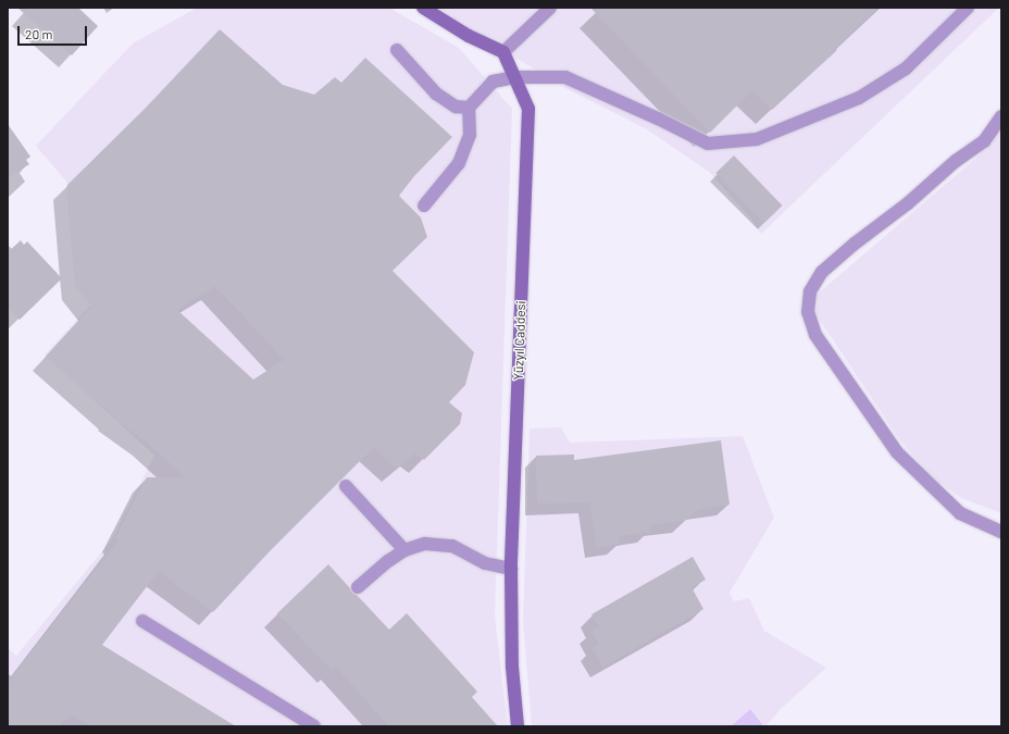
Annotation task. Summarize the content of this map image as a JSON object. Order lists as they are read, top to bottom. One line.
{"streets":{"street":["Yüzyıl Caddesi"]},"scale_bar":"20 m"}
